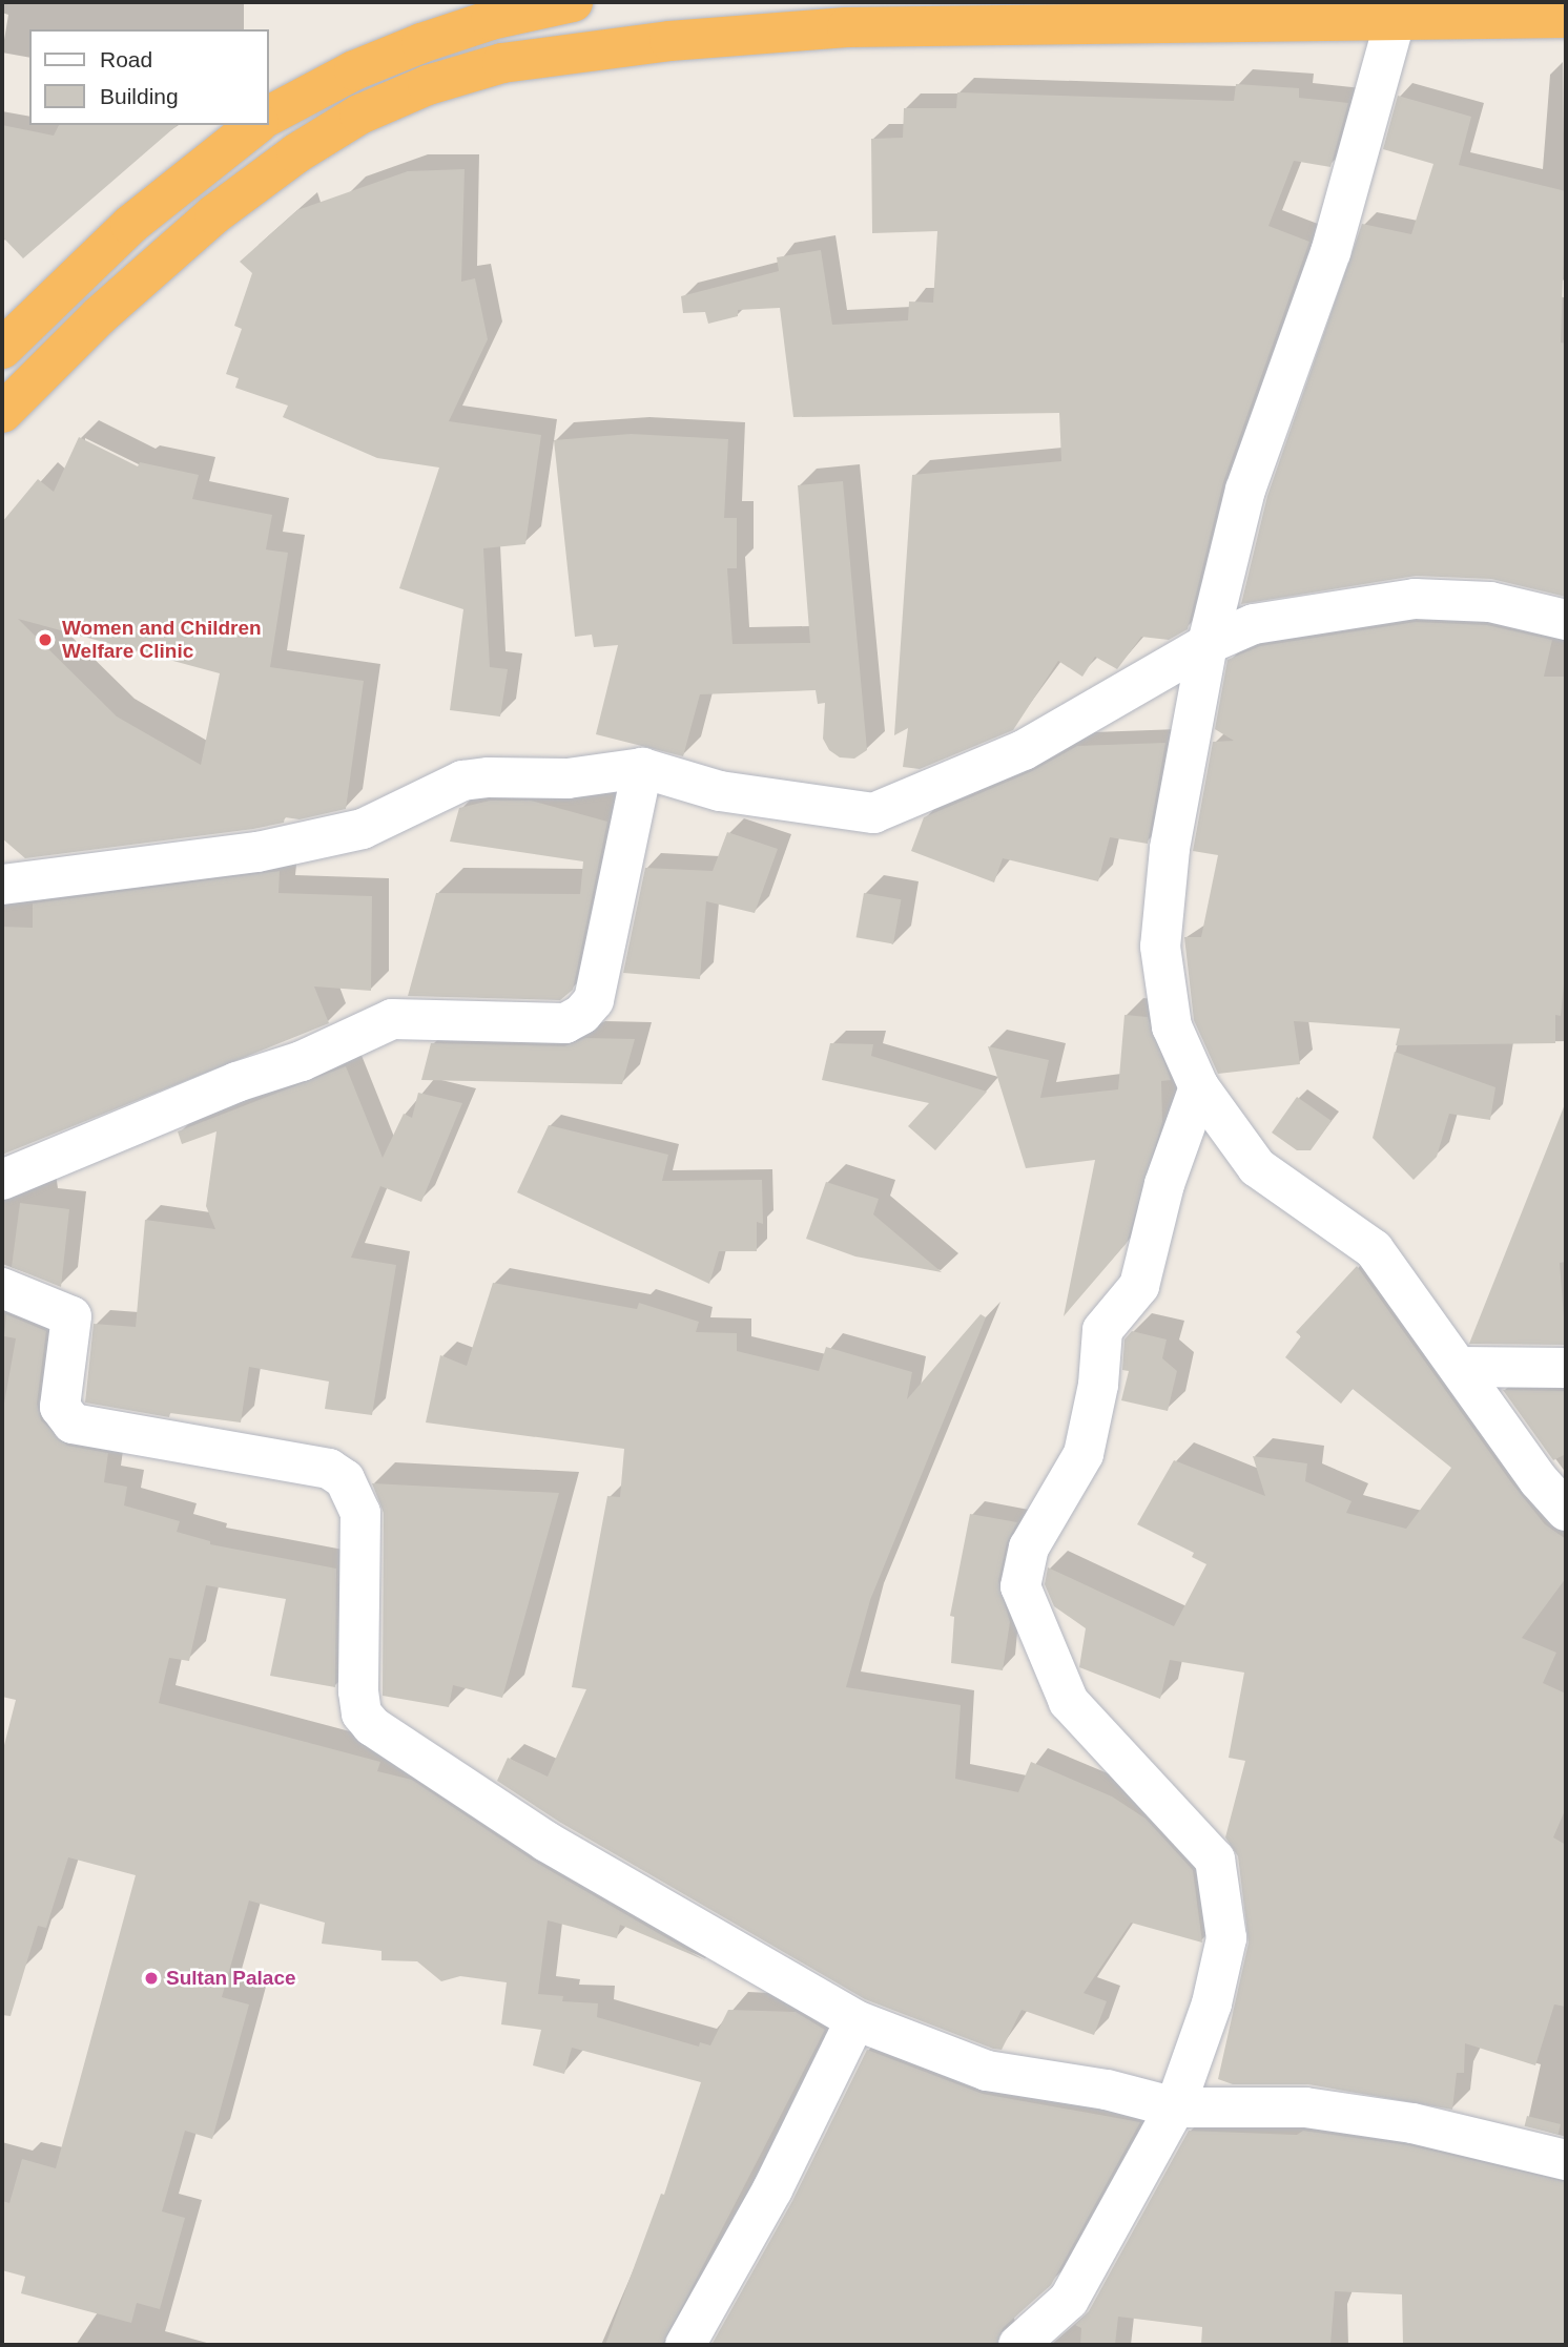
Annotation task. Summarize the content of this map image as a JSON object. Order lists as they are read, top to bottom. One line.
{"places":["Women and Children Welfare Clinic","Sultan Palace"],"legend":["Road","Building"]}
